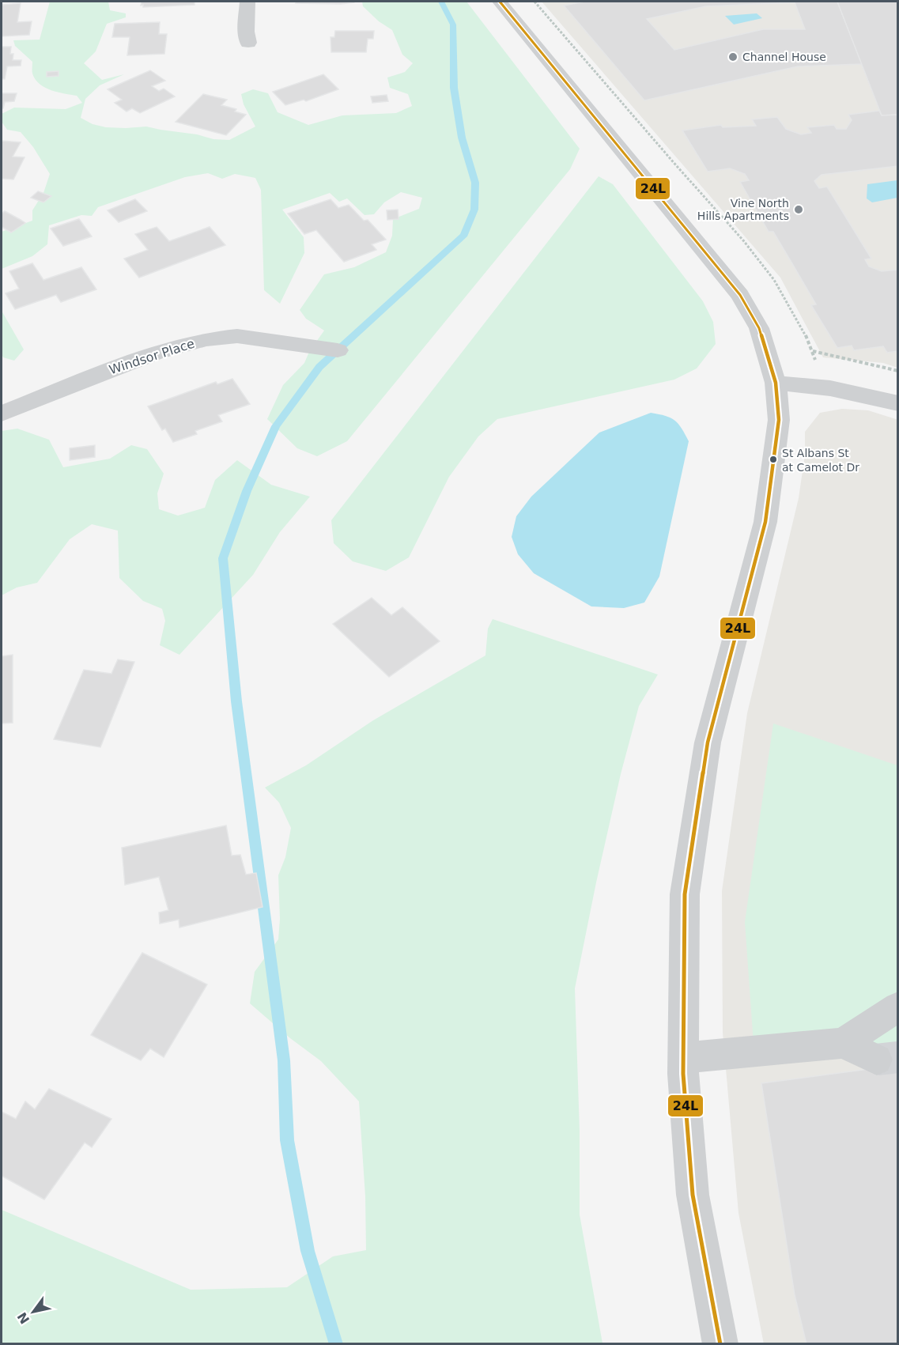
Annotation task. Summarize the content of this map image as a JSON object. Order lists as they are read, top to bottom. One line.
{"streets":{"street":["Windsor Place"]},"places":["Channel House","Vine North Hills Apartments","St Albans St at Camelot Dr"],"lines":["transit line 24L"],"north":"bottom left"}
